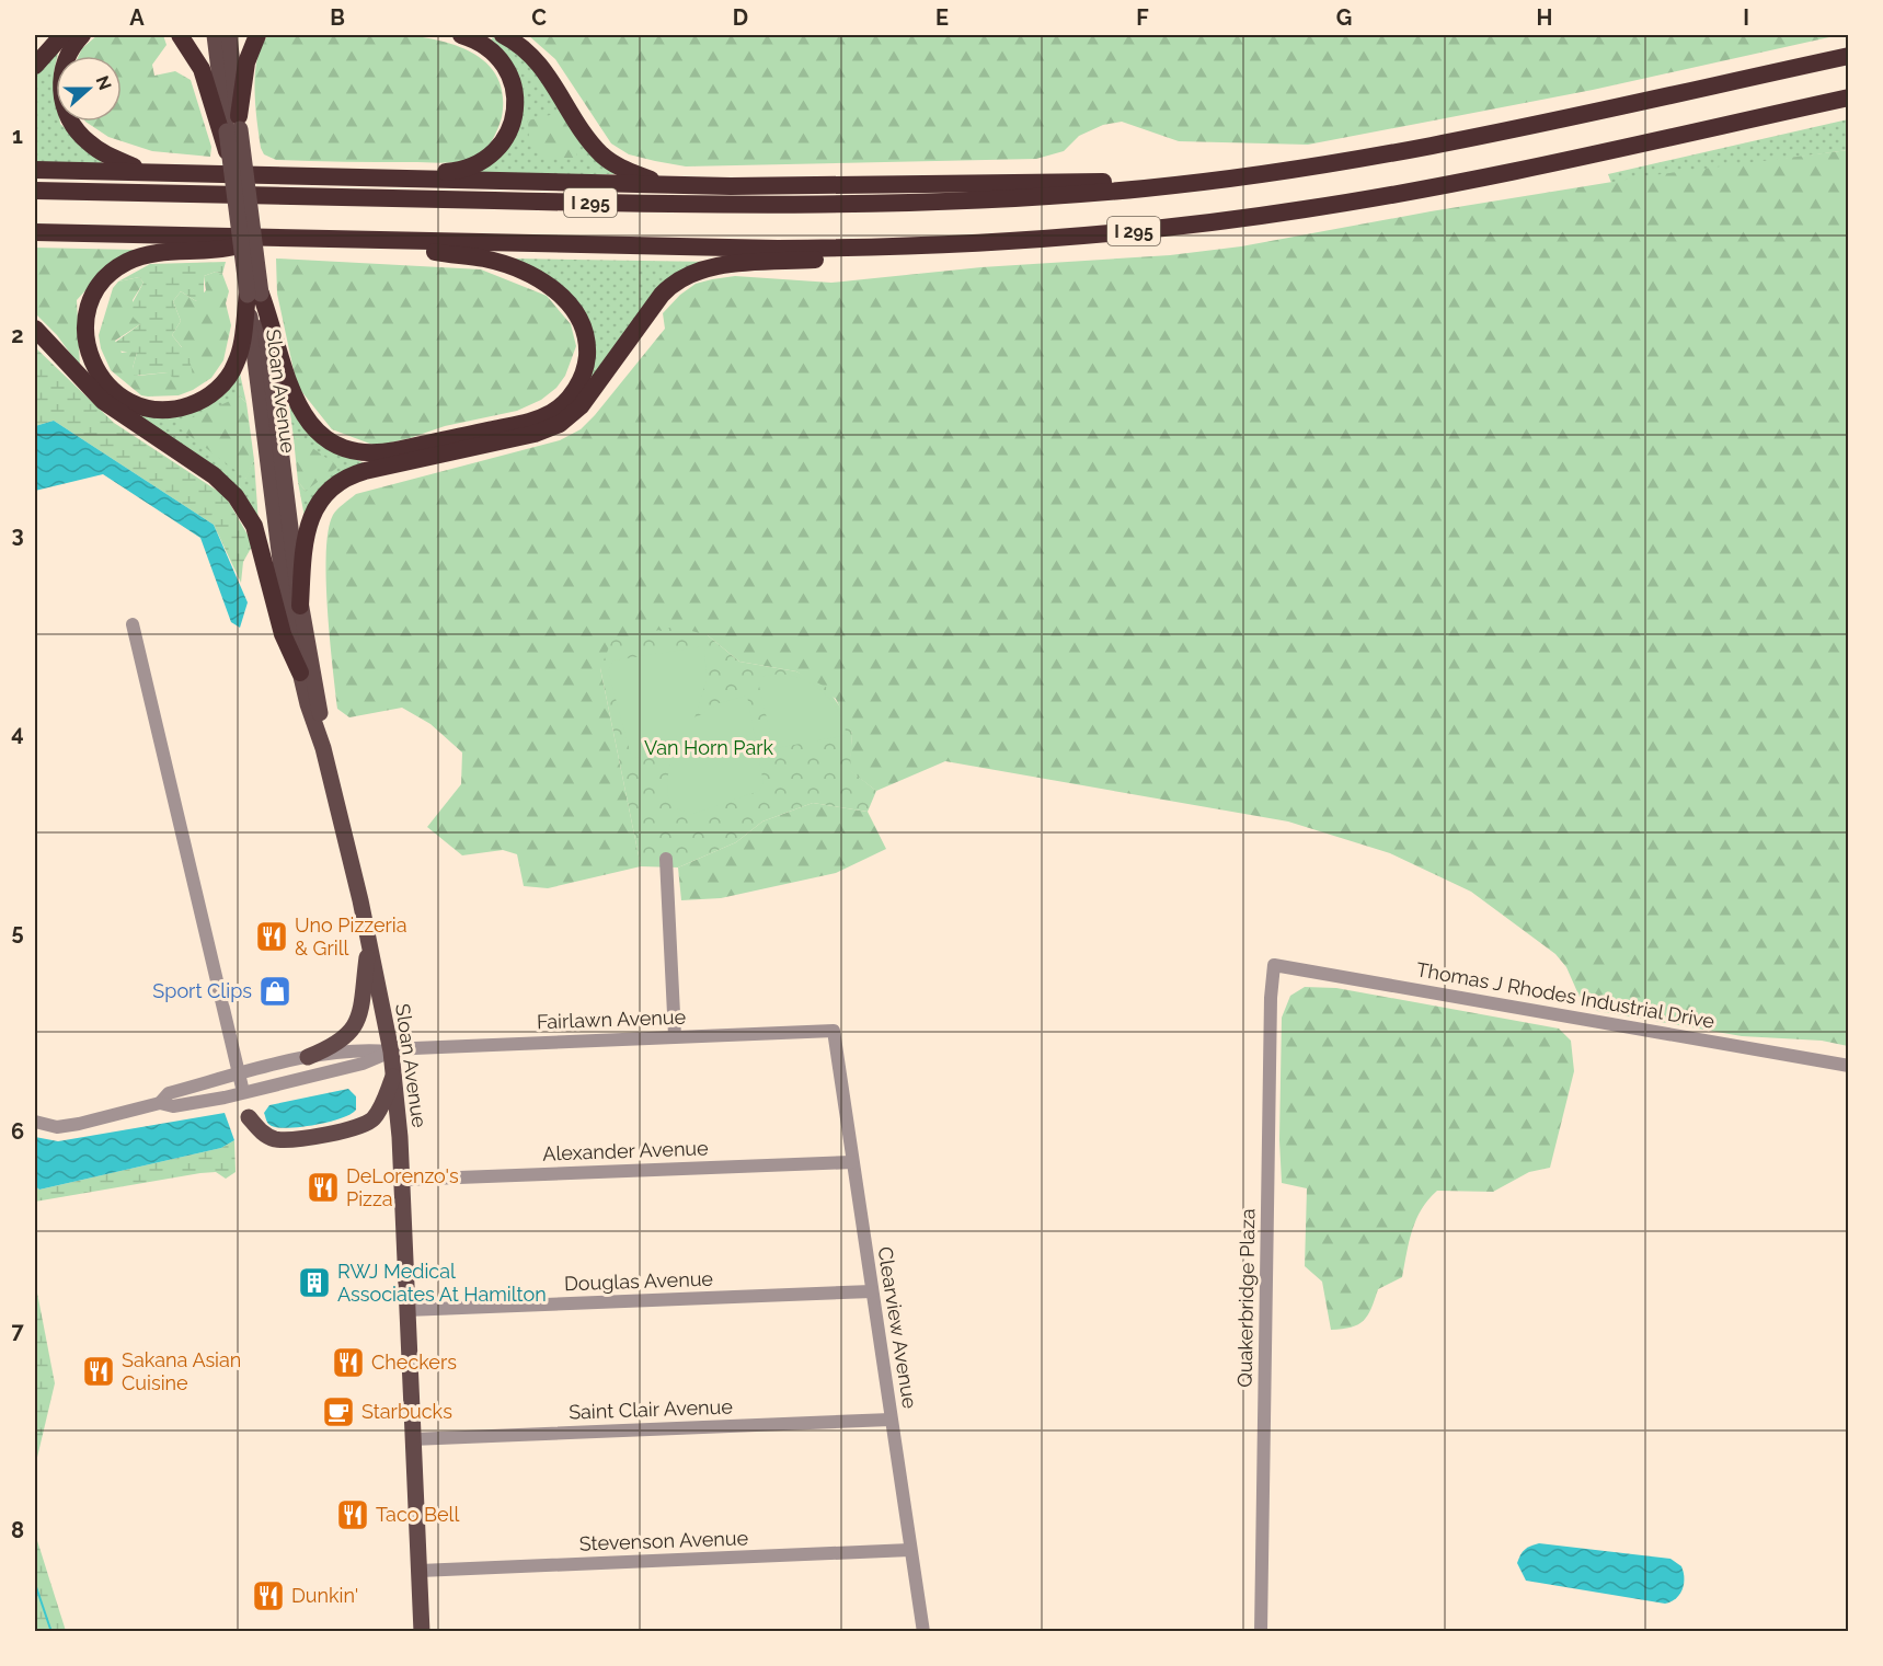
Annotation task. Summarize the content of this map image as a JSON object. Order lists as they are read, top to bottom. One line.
{"streets":{"highway":["I 295"],"main road":["Sloan Avenue"],"street":["Thomas J Rhodes Industrial Drive","Fairlawn Avenue","Alexander Avenue","Douglas Avenue","Quakerbridge Plaza","Clearview Avenue","Saint Clair Avenue","Stevenson Avenue"]},"crossings":[["Sloan Avenue","Fairlawn Avenue"],["Sloan Avenue","Alexander Avenue"],["Sloan Avenue","Douglas Avenue"],["Sloan Avenue","Saint Clair Avenue"],["Sloan Avenue","Stevenson Avenue"],["Thomas J Rhodes Industrial Drive","Quakerbridge Plaza"],["Fairlawn Avenue","Clearview Avenue"],["Alexander Avenue","Clearview Avenue"],["Douglas Avenue","Clearview Avenue"],["Clearview Avenue","Saint Clair Avenue"],["Clearview Avenue","Stevenson Avenue"]],"parks":["Van Horn Park"],"places":{"restaurant":["Uno Pizzeria & Grill","DeLorenzo's Pizza","Checkers","Sakana Asian Cuisine","Taco Bell","Dunkin'"],"shop":["Sport Clips"],"building":["RWJ Medical Associates At Hamilton"],"cafe":["Starbucks"]},"north":"right","grid":{"columns":["A","B","C","D","E","F","G","H","I"],"rows":["1","2","3","4","5","6","7","8"]}}
